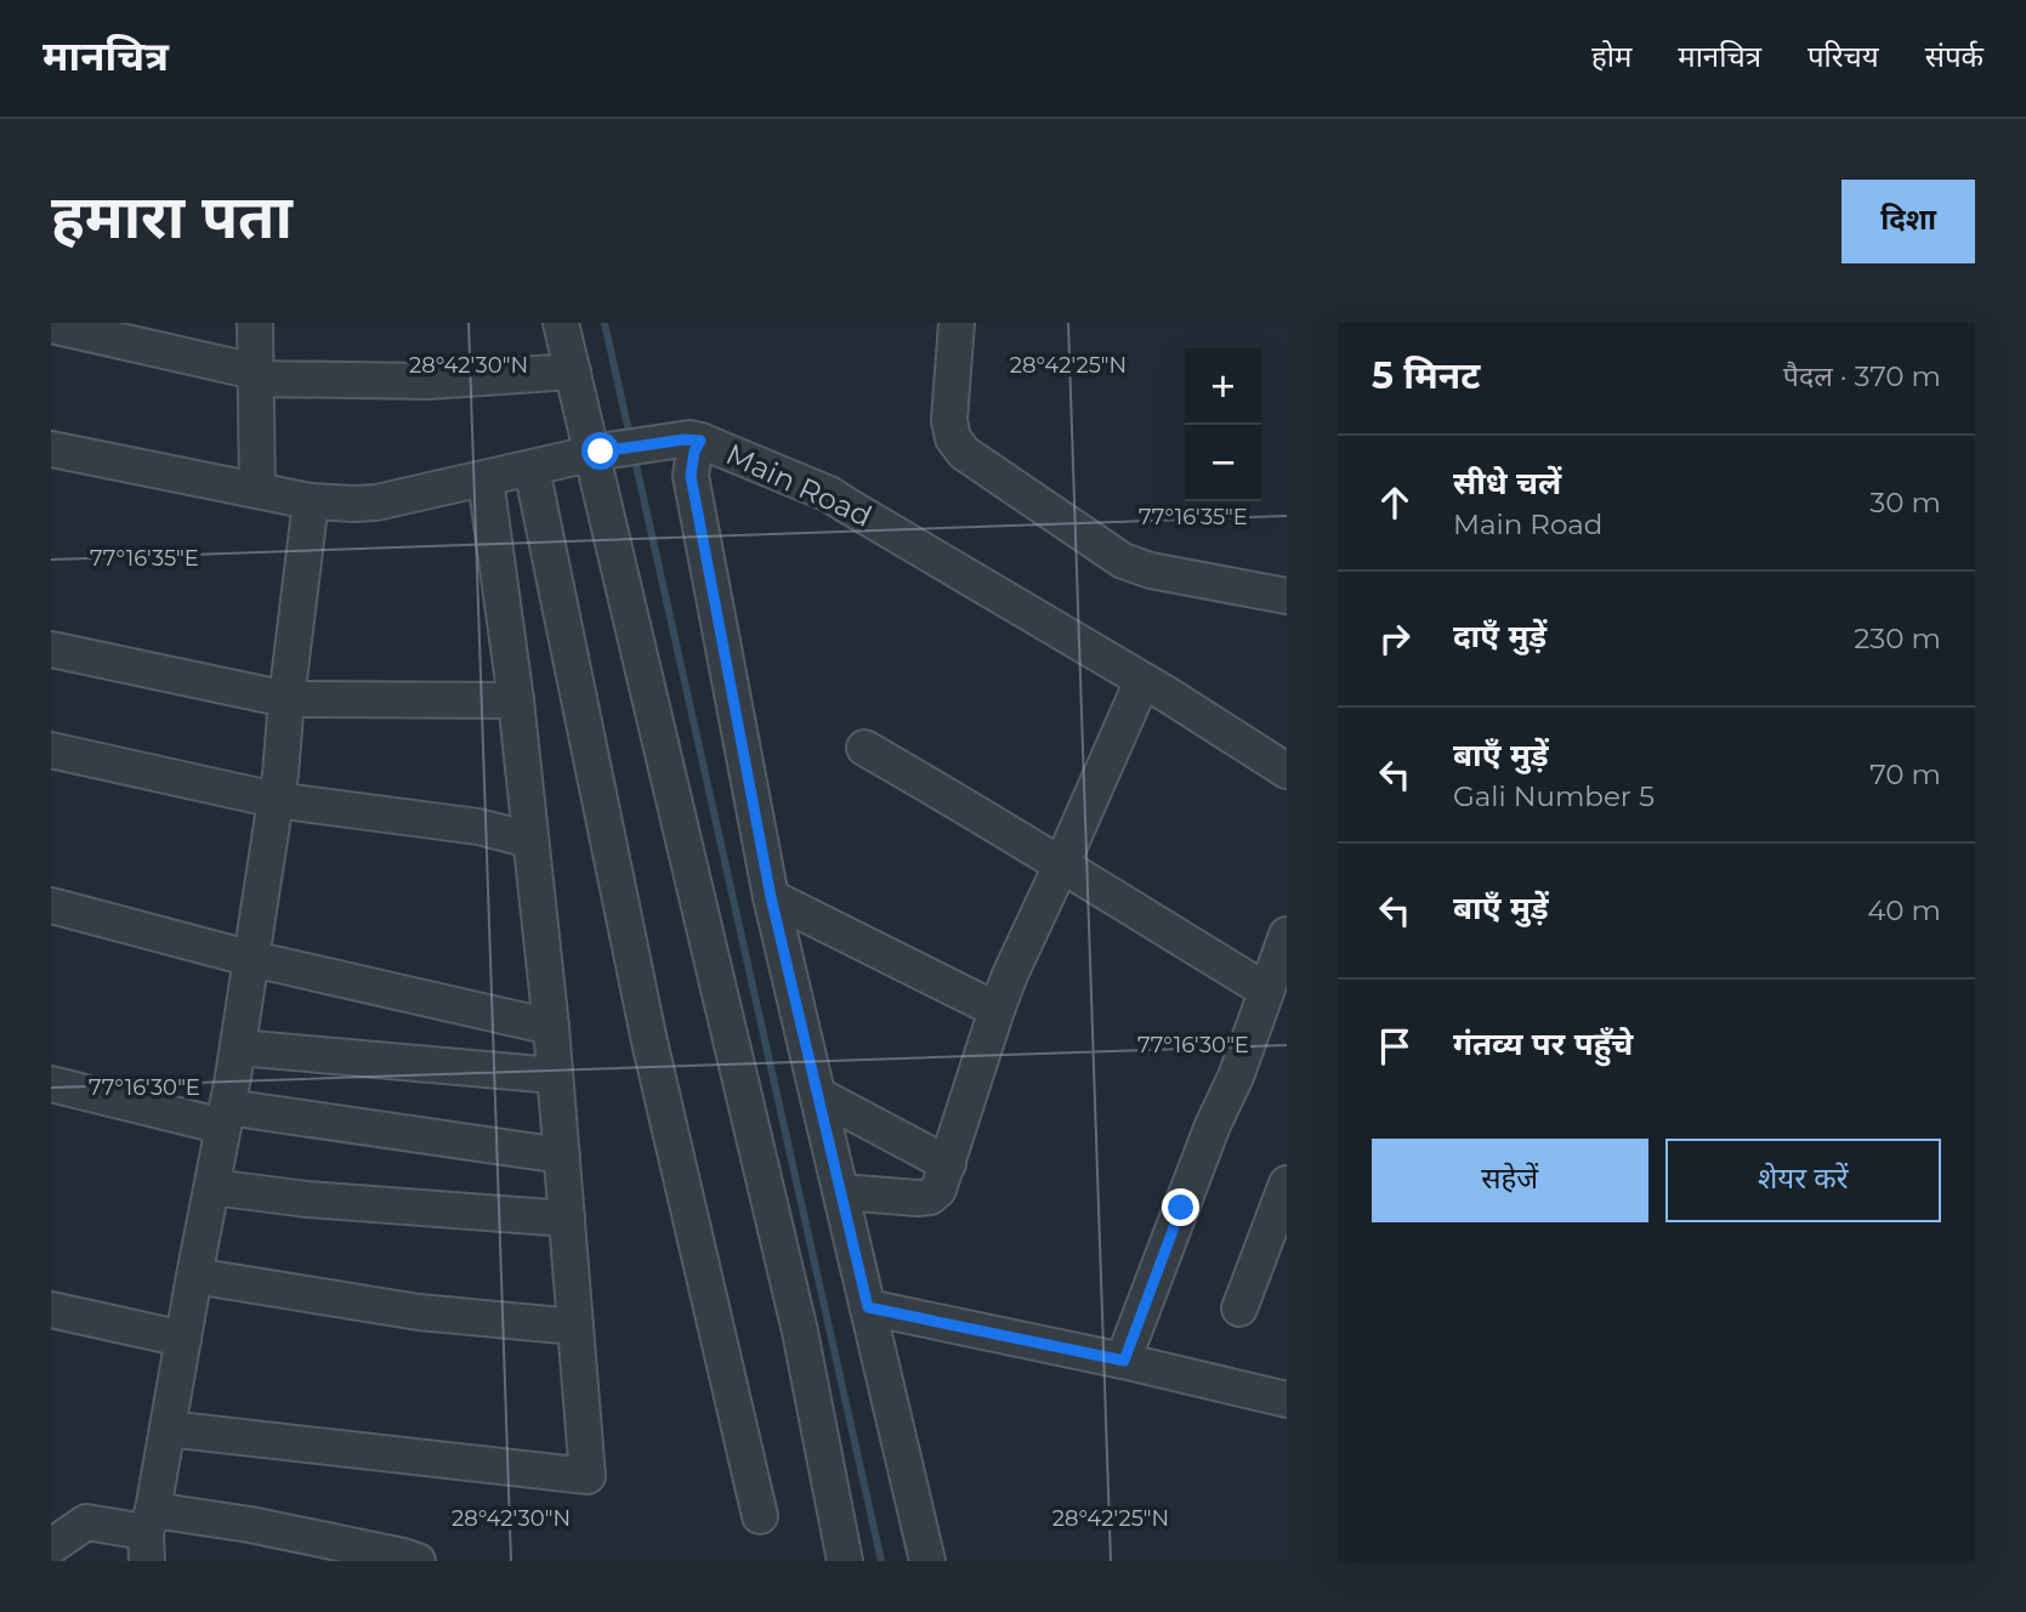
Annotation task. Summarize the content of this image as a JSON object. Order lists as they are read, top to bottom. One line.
{"streets":{"street":["Main Road"]},"page":{"header":"मानचित्र","nav":["होम","मानचित्र","परिचय","संपर्क"],"buttons":["दिशा",["सहेजें","शेयर करें"]],"title":"हमारा पता","heading":["5 मिनट","पैदल · 370 m"],"map_buttons":["+","−"],"list":[["सीधे चलें","Main Road","30 m"],["दाएँ मुड़ें","230 m"],["बाएँ मुड़ें","Gali Number 5","70 m"],["बाएँ मुड़ें","40 m"],"गंतव्य पर पहुँचे"]},"coordinates":["28°42'30\"N","28°42'25\"N","77°16'35\"E","77°16'30\"E"]}
